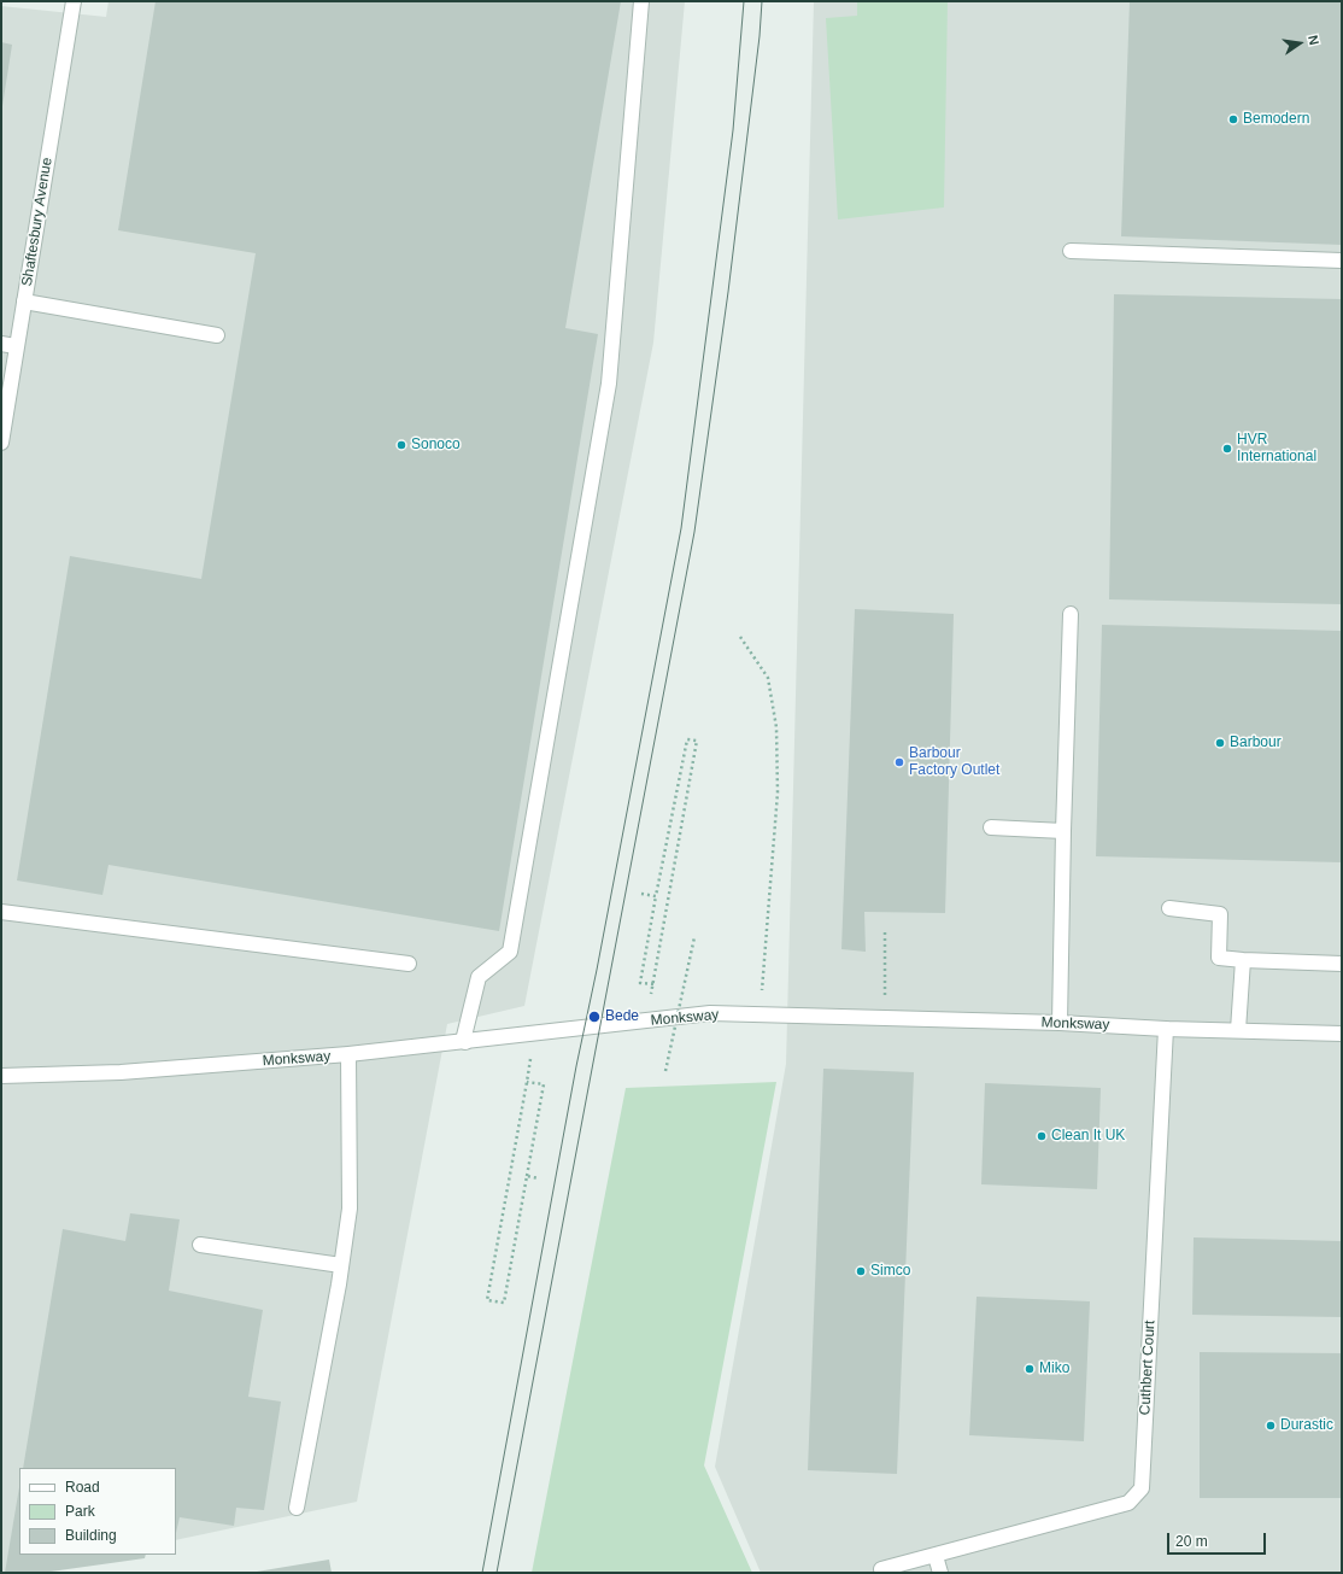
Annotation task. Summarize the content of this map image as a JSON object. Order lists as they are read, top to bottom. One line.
{"streets":{"street":["Shaftesbury Avenue","Monksway","Cuthbert Court"]},"crossings":[["Monksway","Cuthbert Court"]],"places":["Bemodern","Sonoco","HVR International","Barbour","Barbour Factory Outlet","Bede","Clean It UK","Simco","Miko","Durastic"],"legend":["Road","Park","Building"],"scale_bar":"20 m","north":"right"}
